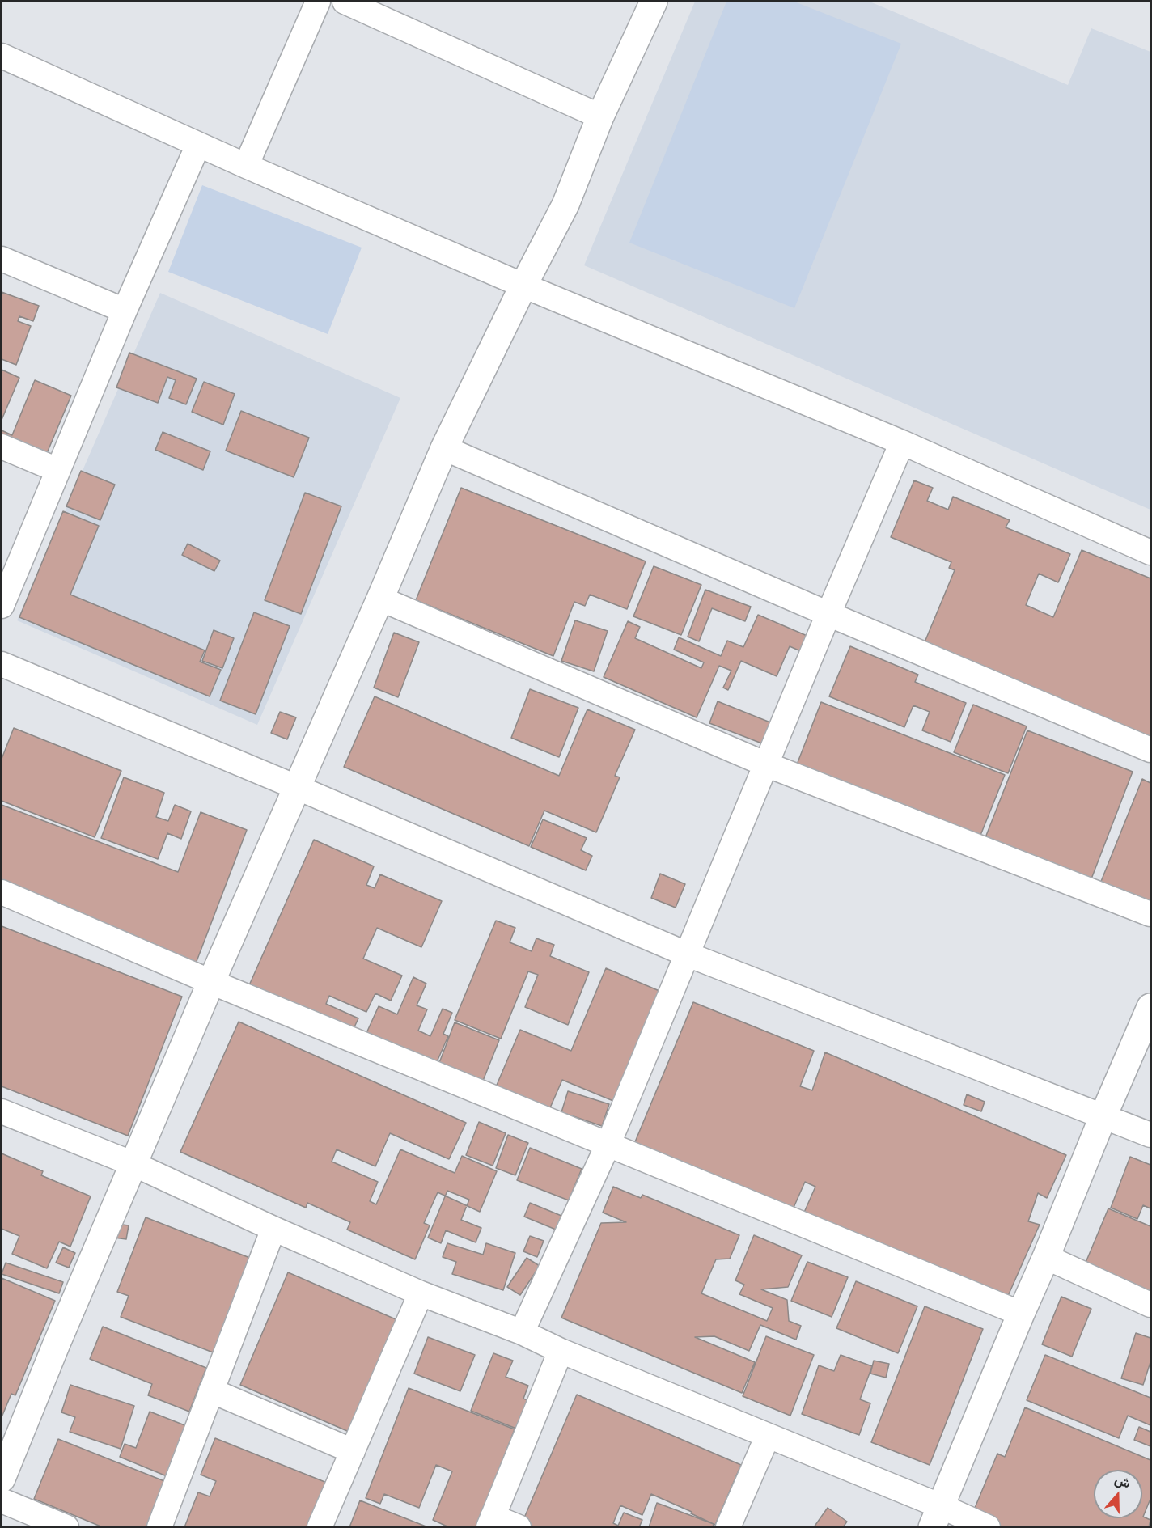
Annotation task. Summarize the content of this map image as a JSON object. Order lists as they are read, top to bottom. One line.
{"north":"top"}
